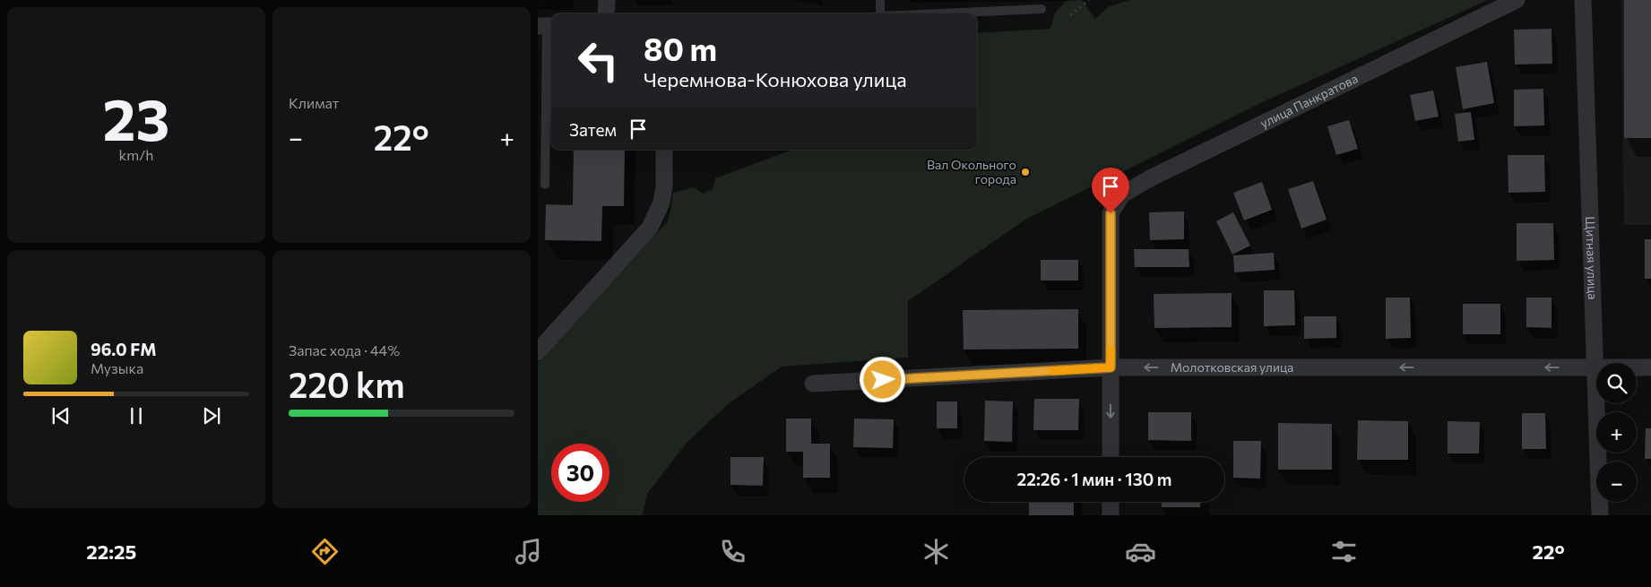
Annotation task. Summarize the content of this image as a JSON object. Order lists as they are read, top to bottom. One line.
{"streets":{"street":["улица Панкратова","Щитная улица","Молотковская улица"]},"crossings":[["улица Панкратова","Молотковская улица"],["Щитная улица","Молотковская улица"]],"one_way":["Молотковская улица"],"places":["Вал Окольного города"],"page":{"tile":[["23","km/h"],"Климат",["Запас хода · 44%","220 km"]],"turn":["80 m","Черемнова-Конюхова улица"],"then":"Затем","heat":["−","22°","+"],"song":["96.0 FM","Музыка"],"map_buttons":["+","−"],"limit":"30","trip":"22:26 · 1 мин · 130 m","tabs":["22:25","22°"]}}
